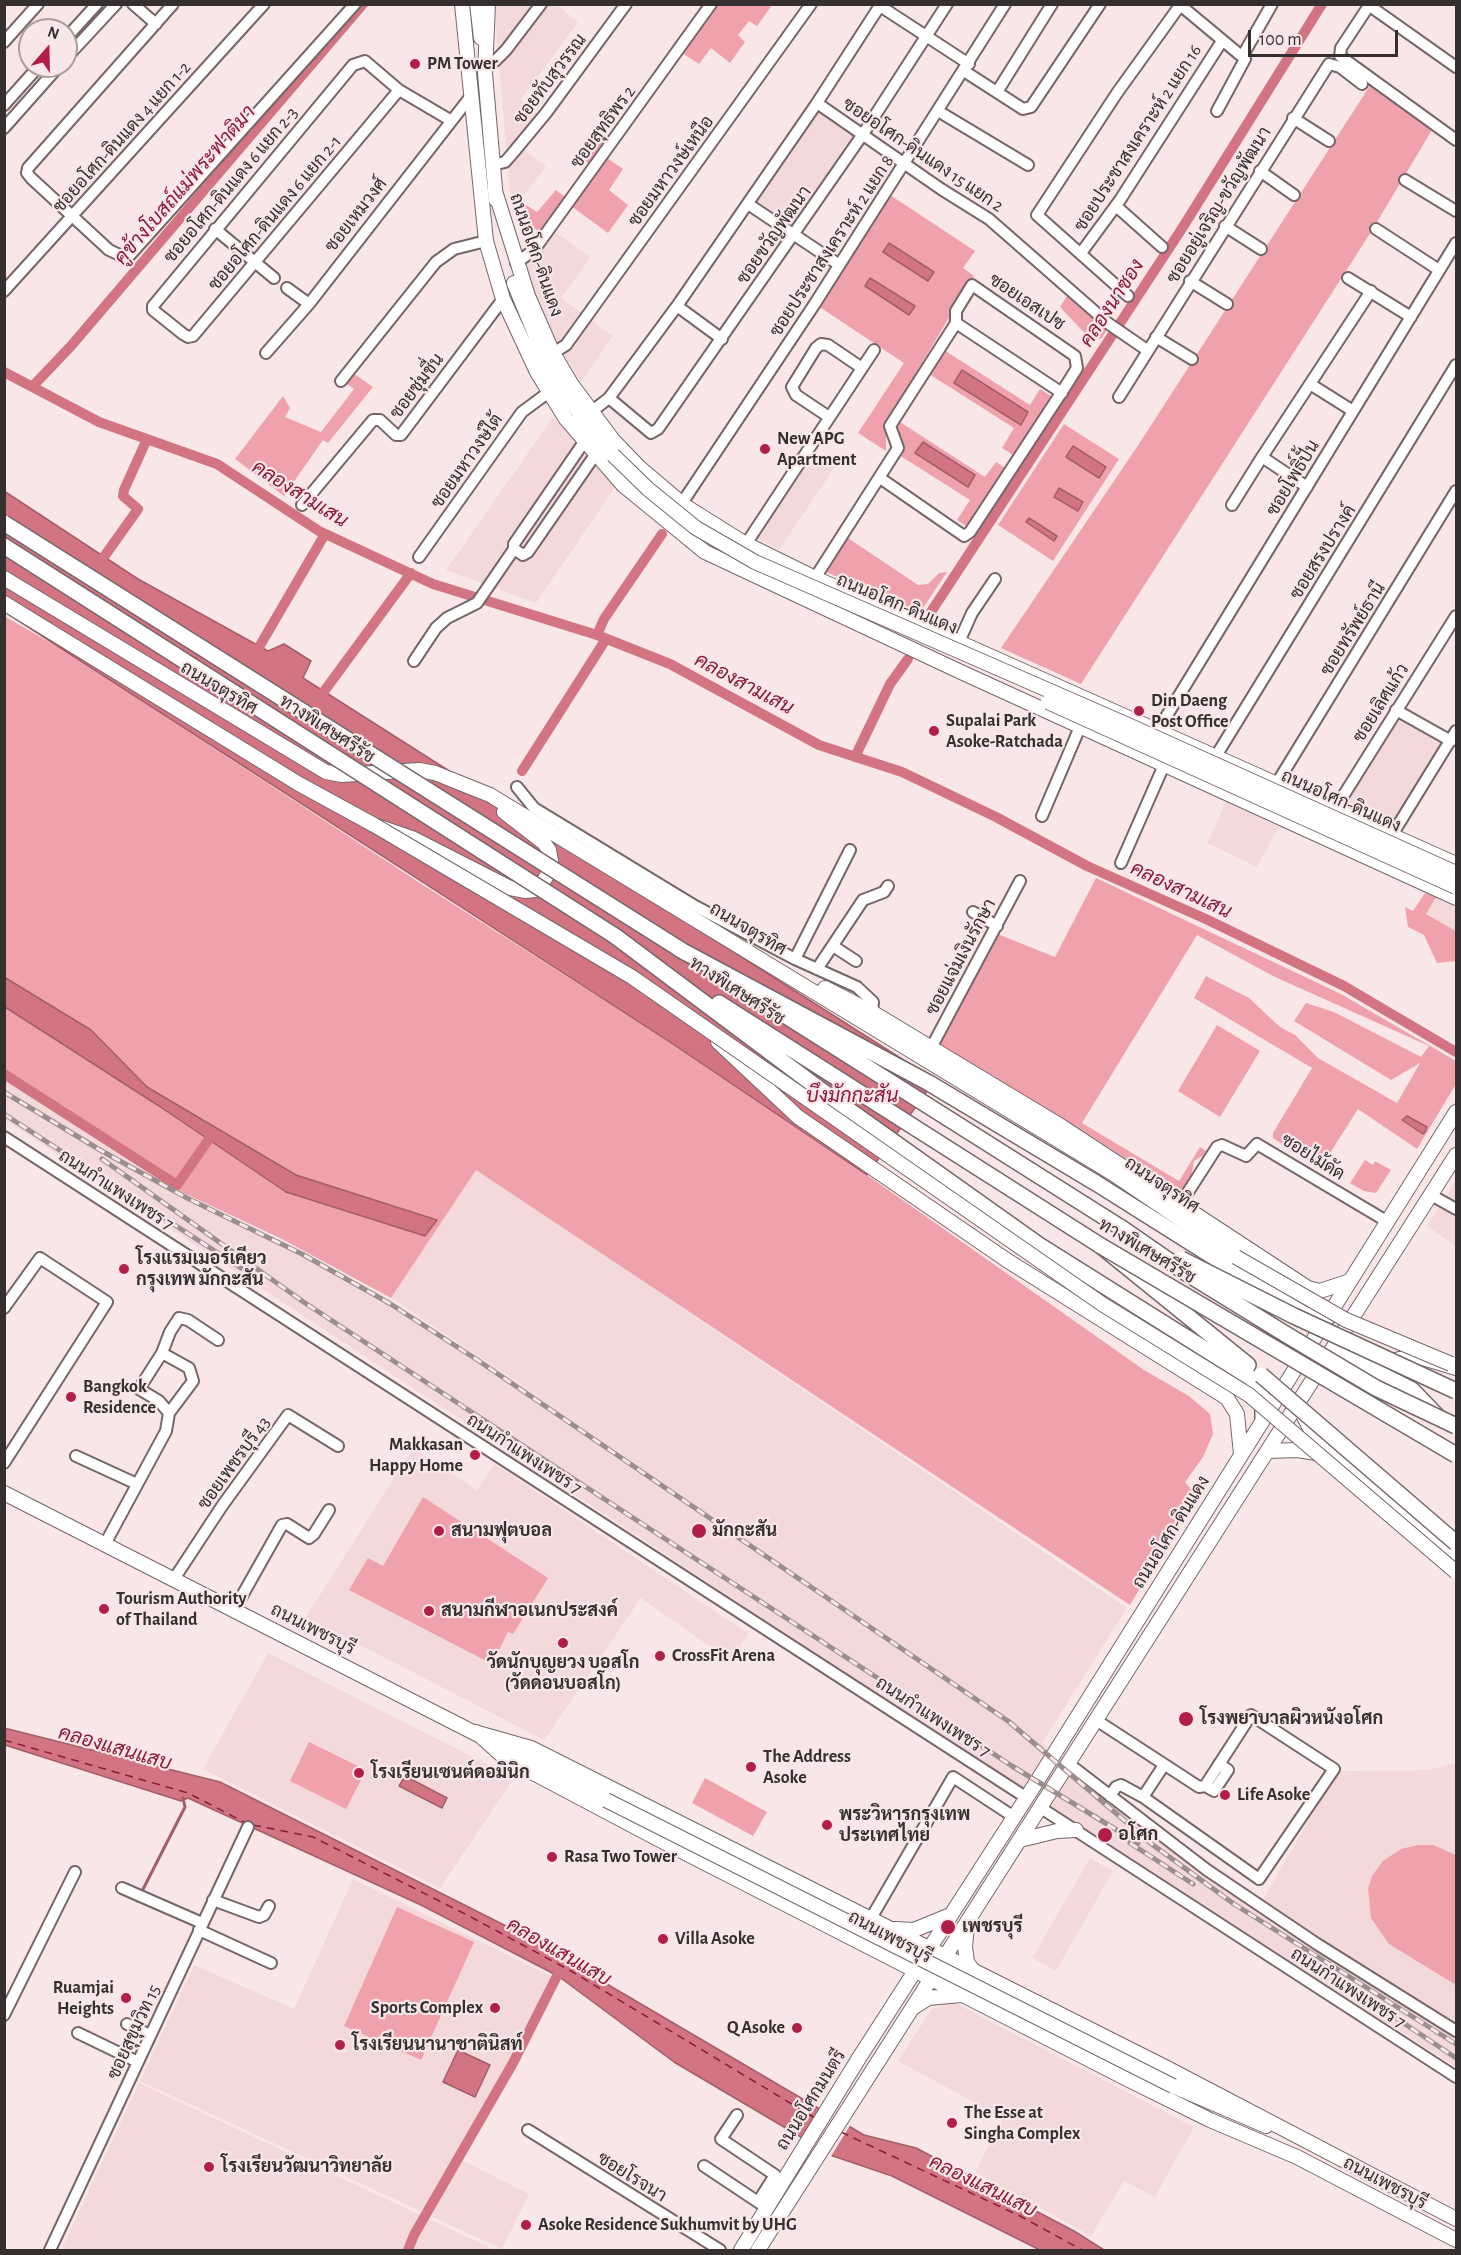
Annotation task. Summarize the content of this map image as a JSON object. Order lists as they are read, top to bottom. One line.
{"streets":{"highway":["ทางพิเศษศรีรัช"],"main road":["ถนนอโศก-ดินแดง","ถนนจตุรทิศ","ถนนเพชรบุรี","ถนนอโศกมนตรี"],"street":["ซอยทับสุวรรณ","ซอยสุทธิพร 2","ซอยอโศก-ดินแดง 4 แยก 1-2","ซอยประชาสงเคราะห์ 2 แยก 16","ซอยอโศก-ดินแดง 15 แยก 2","ซอยมหาวงษ์เหนือ","ซอยอโศก-ดินแดง 6 แยก 2-3","ซอยอยู่เจริญ-ขวัญพัฒนา","ซอยอโศก-ดินแดง 6 แยก 2-1","ซอยเหมวงศ์","ซอยขวัญพัฒนา","ซอยประชาสงเคราะห์ 2 แยก 8","ซอยเอสเปซ","ซอยชุ่มชื่น","ซอยมหาวงษ์ใต้","ซอยโพธิ์ปั้น","ซอยสรงปรางค์","ซอยทรัพย์ธานี","ซอยเลิศแก้ว","ซอยแจ่มเงินรักษา","ซอยไม้ดัด","ถนนกำแพงเพชร 7","ซอยเพชรบุรี 43","ซอยสุขุมวิท 15","ซอยโรจนา"]},"crossings":[["ซอยทับสุวรรณ","ถนนอโศก-ดินแดง"],["ซอยสุทธิพร 2","ถนนอโศก-ดินแดง"],["ซอยอโศก-ดินแดง 15 แยก 2","ซอยอยู่เจริญ-ขวัญพัฒนา"],["ซอยอโศก-ดินแดง 15 แยก 2","ซอยขวัญพัฒนา"],["ซอยอโศก-ดินแดง 15 แยก 2","ซอยประชาสงเคราะห์ 2 แยก 8"],["ซอยมหาวงษ์เหนือ","ถนนอโศก-ดินแดง"],["ซอยอโศก-ดินแดง 6 แยก 2-3","ซอยอโศก-ดินแดง 6 แยก 2-1"],["ซอยเหมวงศ์","ถนนอโศก-ดินแดง"],["ซอยประชาสงเคราะห์ 2 แยก 8","ถนนอโศก-ดินแดง"],["ถนนอโศก-ดินแดง","ซอยเอสเปซ"],["ถนนอโศก-ดินแดง","ซอยชุ่มชื่น"],["ถนนอโศก-ดินแดง","ซอยมหาวงษ์ใต้"],["ถนนอโศก-ดินแดง","ซอยโพธิ์ปั้น"],["ถนนอโศก-ดินแดง","ซอยสรงปรางค์"],["ถนนอโศก-ดินแดง","ซอยทรัพย์ธานี"],["ถนนอโศก-ดินแดง","ซอยเลิศแก้ว"],["ถนนอโศก-ดินแดง","ซอยไม้ดัด"],["ถนนอโศก-ดินแดง","ถนนกำแพงเพชร 7"],["ถนนอโศก-ดินแดง","ถนนเพชรบุรี"],["ถนนอโศก-ดินแดง","ถนนอโศกมนตรี"],["ซอยเพชรบุรี 43","ถนนเพชรบุรี"],["ถนนเพชรบุรี","ถนนอโศกมนตรี"]],"water":["คูข้างโบสถ์แม่พระฟาติมา","คลองนาซอง","คลองสามเสน","บึงมักกะสัน","คลองแสนแสบ"],"places":["PM Tower","New APG Apartment","Din Daeng Post Office","Supalai Park Asoke-Ratchada","โรงแรมเมอร์เคียว กรุงเทพ มักกะสัน","Bangkok Residence","Makkasan Happy Home","สนามฟุตบอล","มักกะสัน","Tourism Authority of Thailand","สนามกีฬาอเนกประสงค์","วัดนักบุญยวง บอสโก (วัดดอนบอสโก)","CrossFit Arena","โรงพยาบาลผิวหนังอโศก","The Address Asoke","โรงเรียนเซนต์ดอมินิก","Life Asoke","พระวิหารกรุงเทพ ประเทศไทย","อโศก","Rasa Two Tower","เพชรบุรี","Villa Asoke","Ruamjai Heights","Sports Complex","Q Asoke","โรงเรียนนานาชาตินิสท์","The Esse at Singha Complex","โรงเรียนวัฒนาวิทยาลัย","Asoke Residence Sukhumvit by UHG"],"scale_bar":"100 m","north":"top"}
